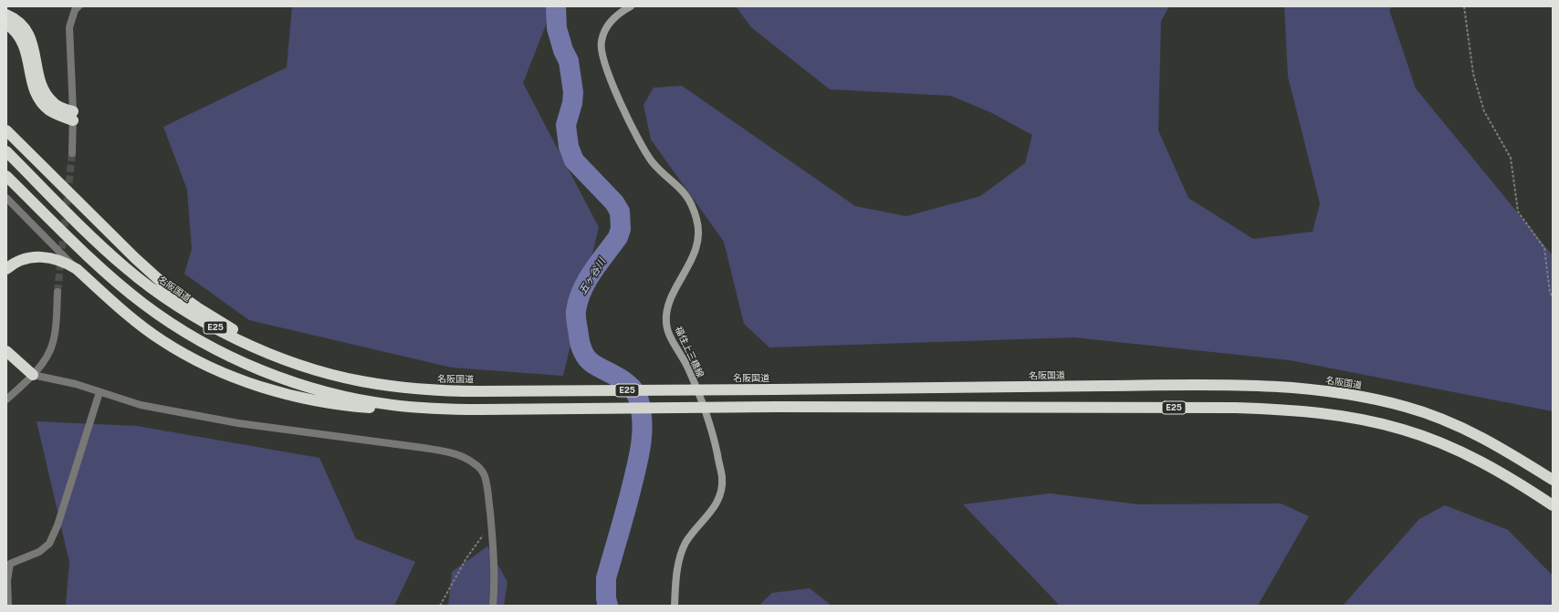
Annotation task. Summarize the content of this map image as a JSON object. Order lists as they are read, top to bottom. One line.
{"streets":{"highway":["名阪国道","E25"],"main road":["福住上三橋線"]},"water":["五ヶ谷川"]}
